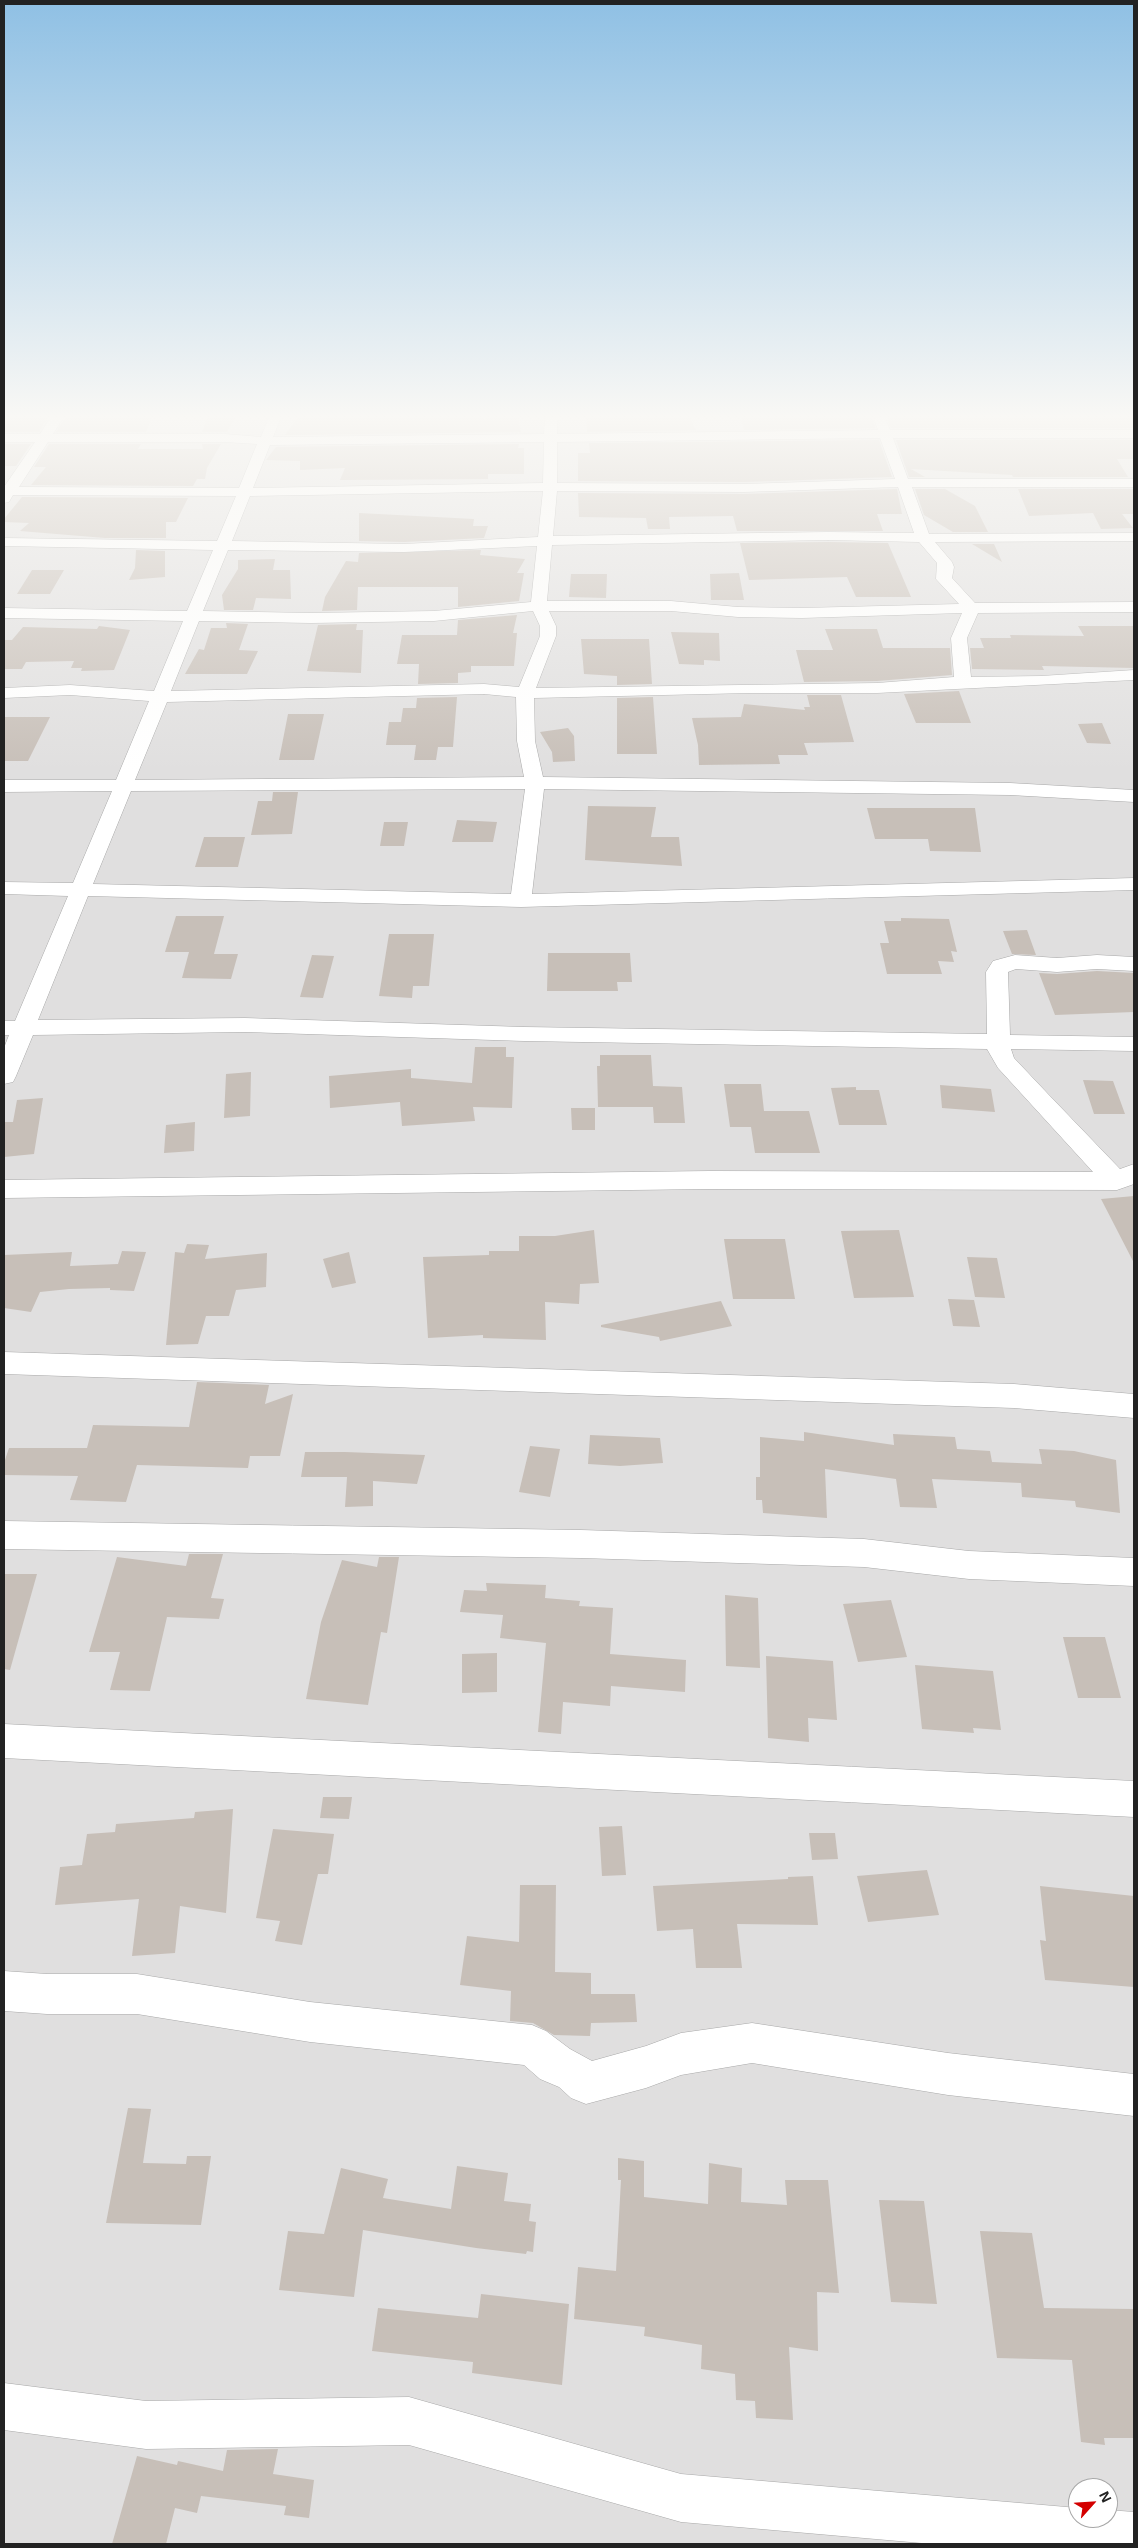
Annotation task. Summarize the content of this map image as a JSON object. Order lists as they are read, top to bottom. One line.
{"north":"top right"}
